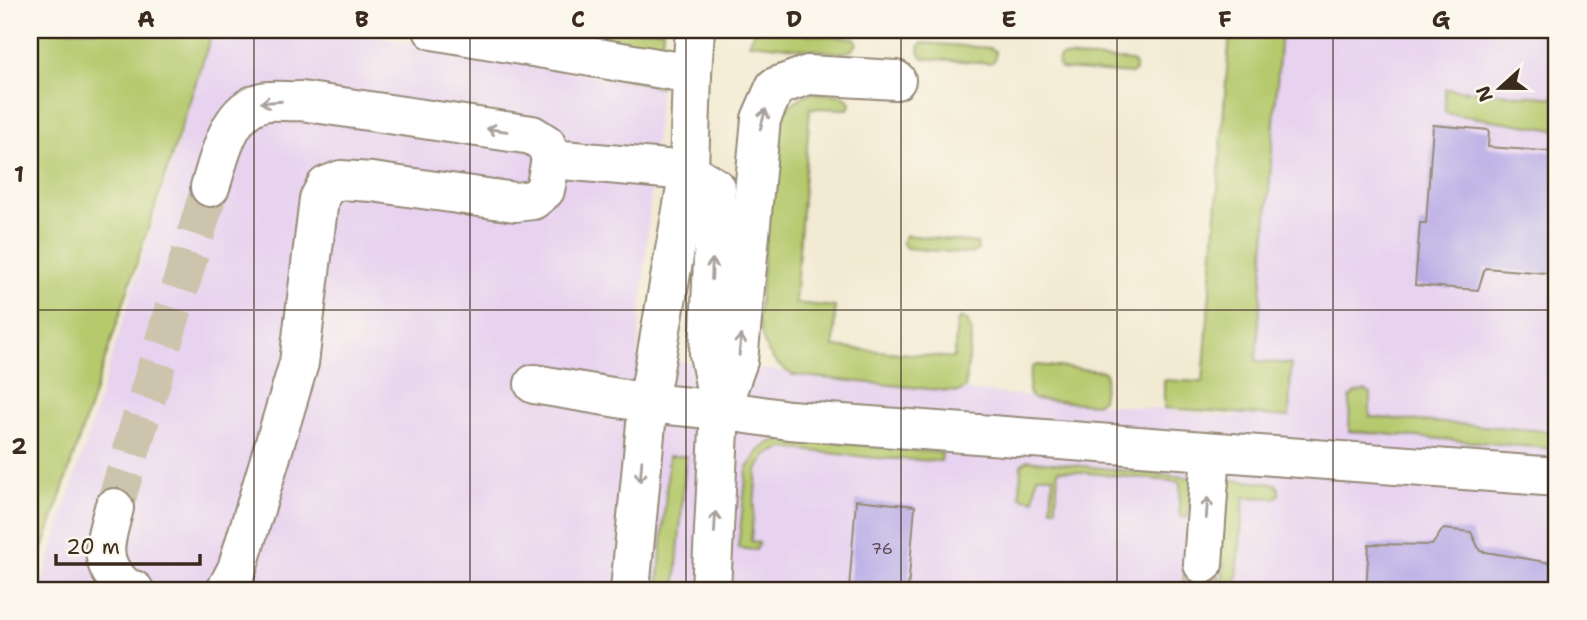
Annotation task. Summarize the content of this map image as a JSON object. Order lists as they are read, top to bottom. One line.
{"house_numbers":["76"],"scale_bar":"20 m","north":"left","grid":{"columns":["A","B","C","D","E","F","G"],"rows":["1","2"]}}
